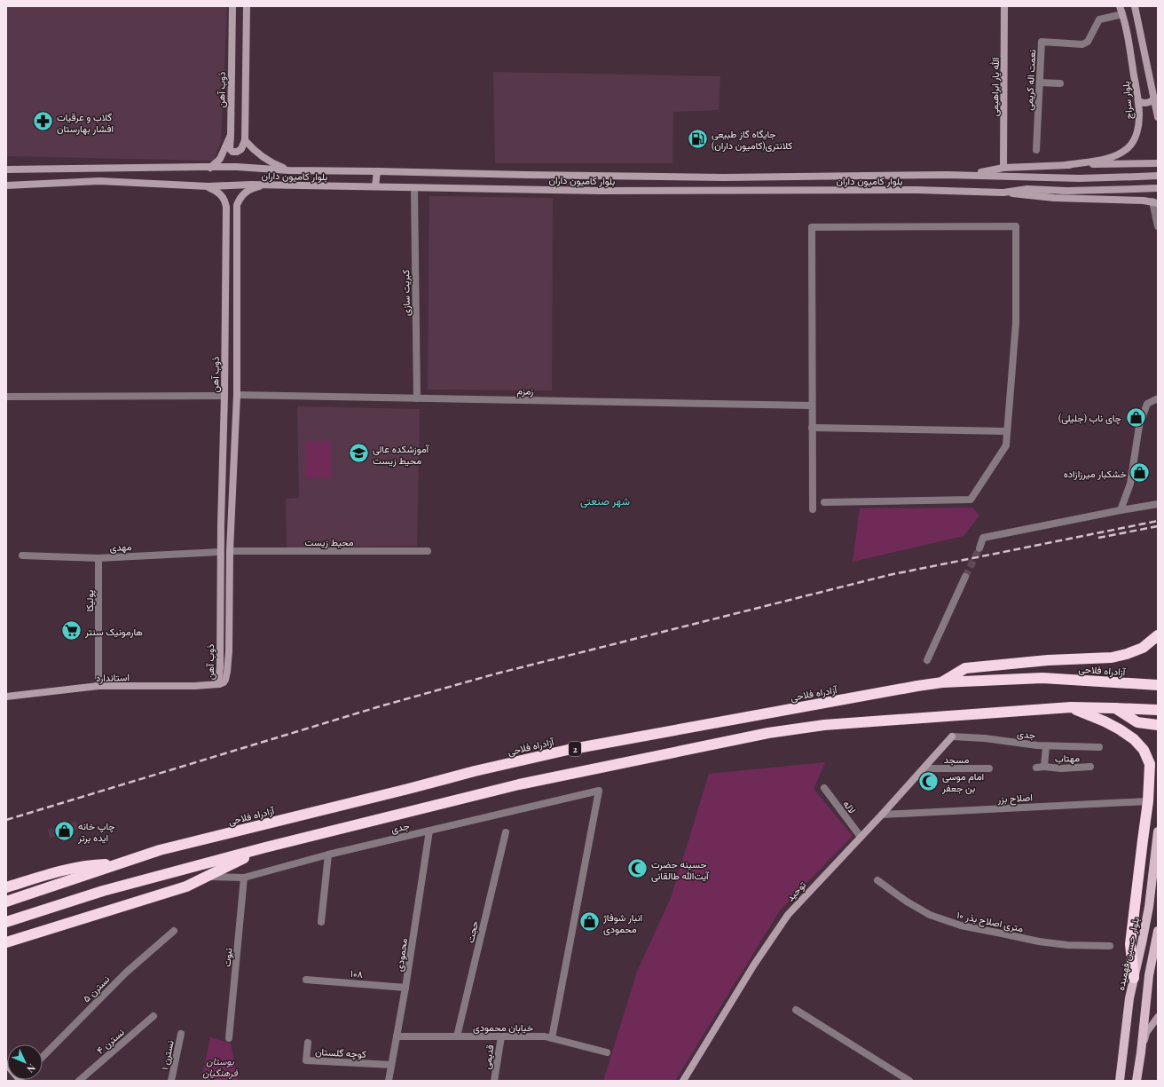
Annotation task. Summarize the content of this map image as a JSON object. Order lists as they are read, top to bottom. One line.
{"streets":{"highway":["آزادراه فلاحی","2"],"main road":["الله یار ابراهیمی","ذوب آهن","بلوار سراج","بلوار کامیون داران","استاندارد","توحید","بلوار حسین فهمیده"],"street":["نعمت اله کریمی","کبریت سازی","زمزم","محیط زیست","مهدی","پولیکا","جدی","مهتاب","مسجد","اصلاح بزر","لاله","۱۰ متری اصلاح بذر","حجت","محمودی","نبوت","۱۰۸","نسترن ۵","خیابان محمودی","نسترن ۴","کوچه گلستان","نسترن ۱","قدیمی"]},"crossings":[["نعمت اله کریمی","بلوار سراج"],["ذوب آهن","بلوار کامیون داران"],["ذوب آهن","زمزم"],["ذوب آهن","محیط زیست"],["ذوب آهن","مهدی"],["ذوب آهن","استاندارد"],["بلوار کامیون داران","کبریت سازی"],["کبریت سازی","زمزم"],["مهدی","پولیکا"],["پولیکا","استاندارد"],["جدی","مهتاب"],["جدی","توحید"],["جدی","محمودی"],["جدی","نبوت"],["جدی","خیابان محمودی"],["مسجد","توحید"],["اصلاح بزر","توحید"],["لاله","توحید"],["حجت","خیابان محمودی"],["محمودی","۱۰۸"],["محمودی","خیابان محمودی"],["محمودی","کوچه گلستان"],["خیابان محمودی","قدیمی"]],"districts":["شهر صنعتی"],"parks":["بوستان فرهنگیان"],"places":{"pharmacy":["گلاب و عرقیات افشار بهارستان"],"fuel station":["جایگاه گاز طبیعی کلانتری(کامیون داران)"],"shop":["چای ناب (جلیلی)","خشکبار میرزازاده","چاپ خانه ایده برتر","انبار شوفاژ محمودی"],"school or university":["آموزشکده عالی محیط زیست"],"supermarket":["هارمونیک سنتر"],"mosque":["امام موسی بن جعفر","حسینه حضرت آیت‌الله طالقانی"]},"north":"bottom right"}
